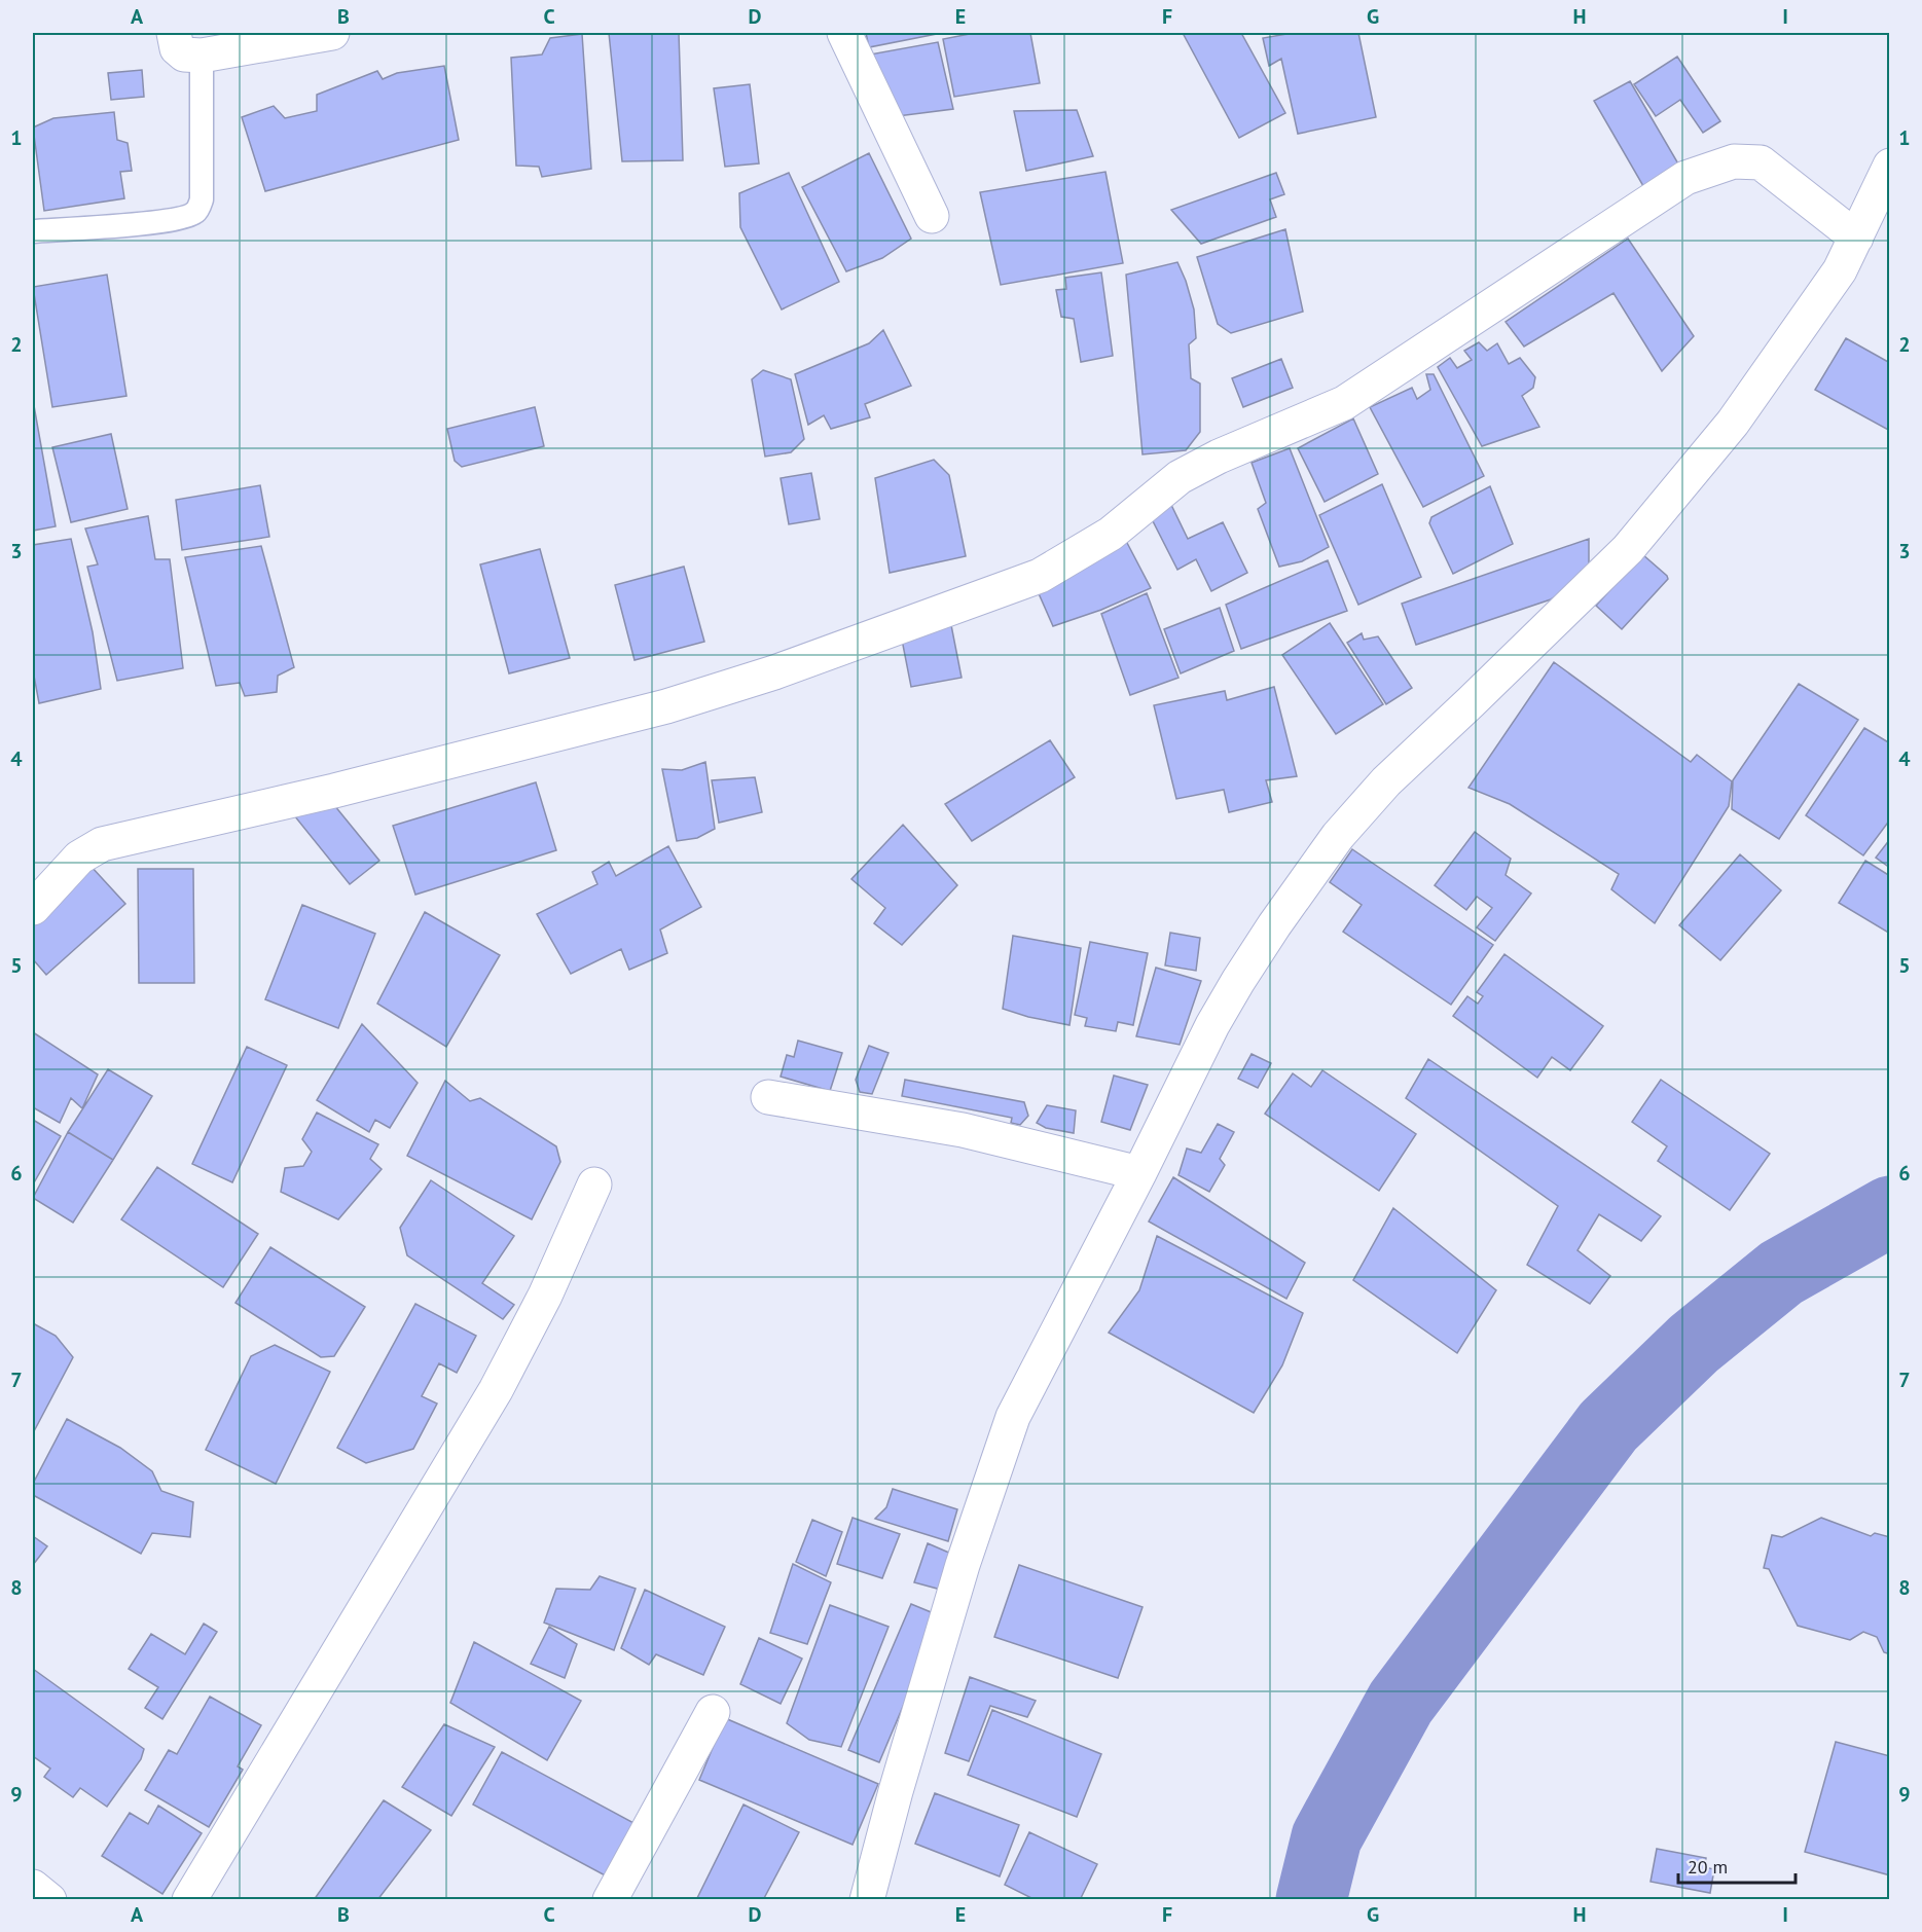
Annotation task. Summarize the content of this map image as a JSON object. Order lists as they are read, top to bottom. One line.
{"scale_bar":"20 m","grid":{"columns":["A","B","C","D","E","F","G","H","I"],"rows":["1","2","3","4","5","6","7","8","9"]}}
